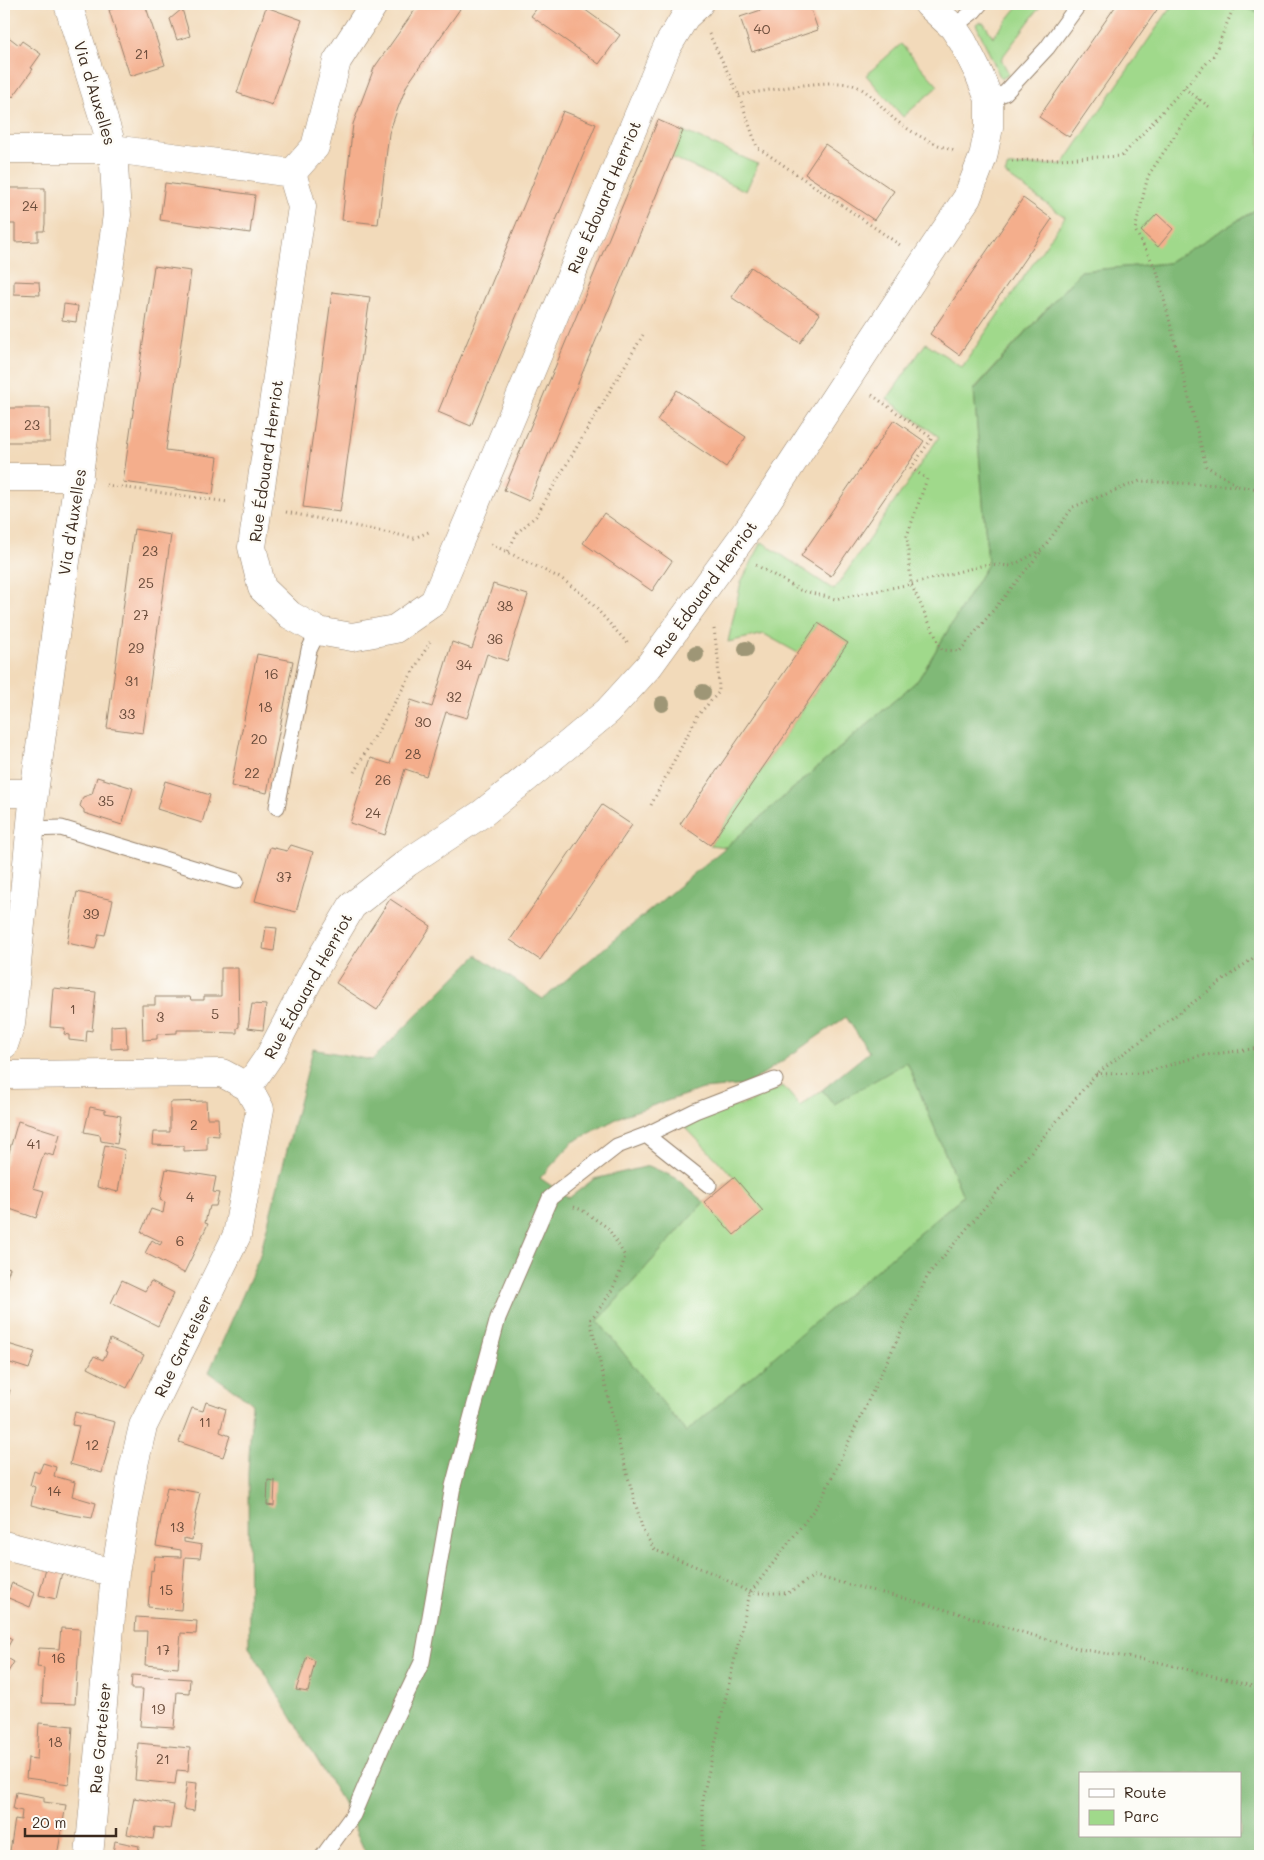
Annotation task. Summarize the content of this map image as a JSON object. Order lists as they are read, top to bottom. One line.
{"streets":{"street":["Via d'Auxelles","Rue Édouard Herriot","Rue Garteiser"]},"crossings":[["Rue Édouard Herriot","Rue Garteiser"]],"house_numbers":["40","21","24","23","23","25","38","27","36","29","34","16","31","32","18","33","30","20","28","22","26","35","24","37","39","1","5","3","2","41","4","6","11","12","14","13","15","17","16","19","18","21"],"legend":["Route","Parc"],"scale_bar":"20 m"}
